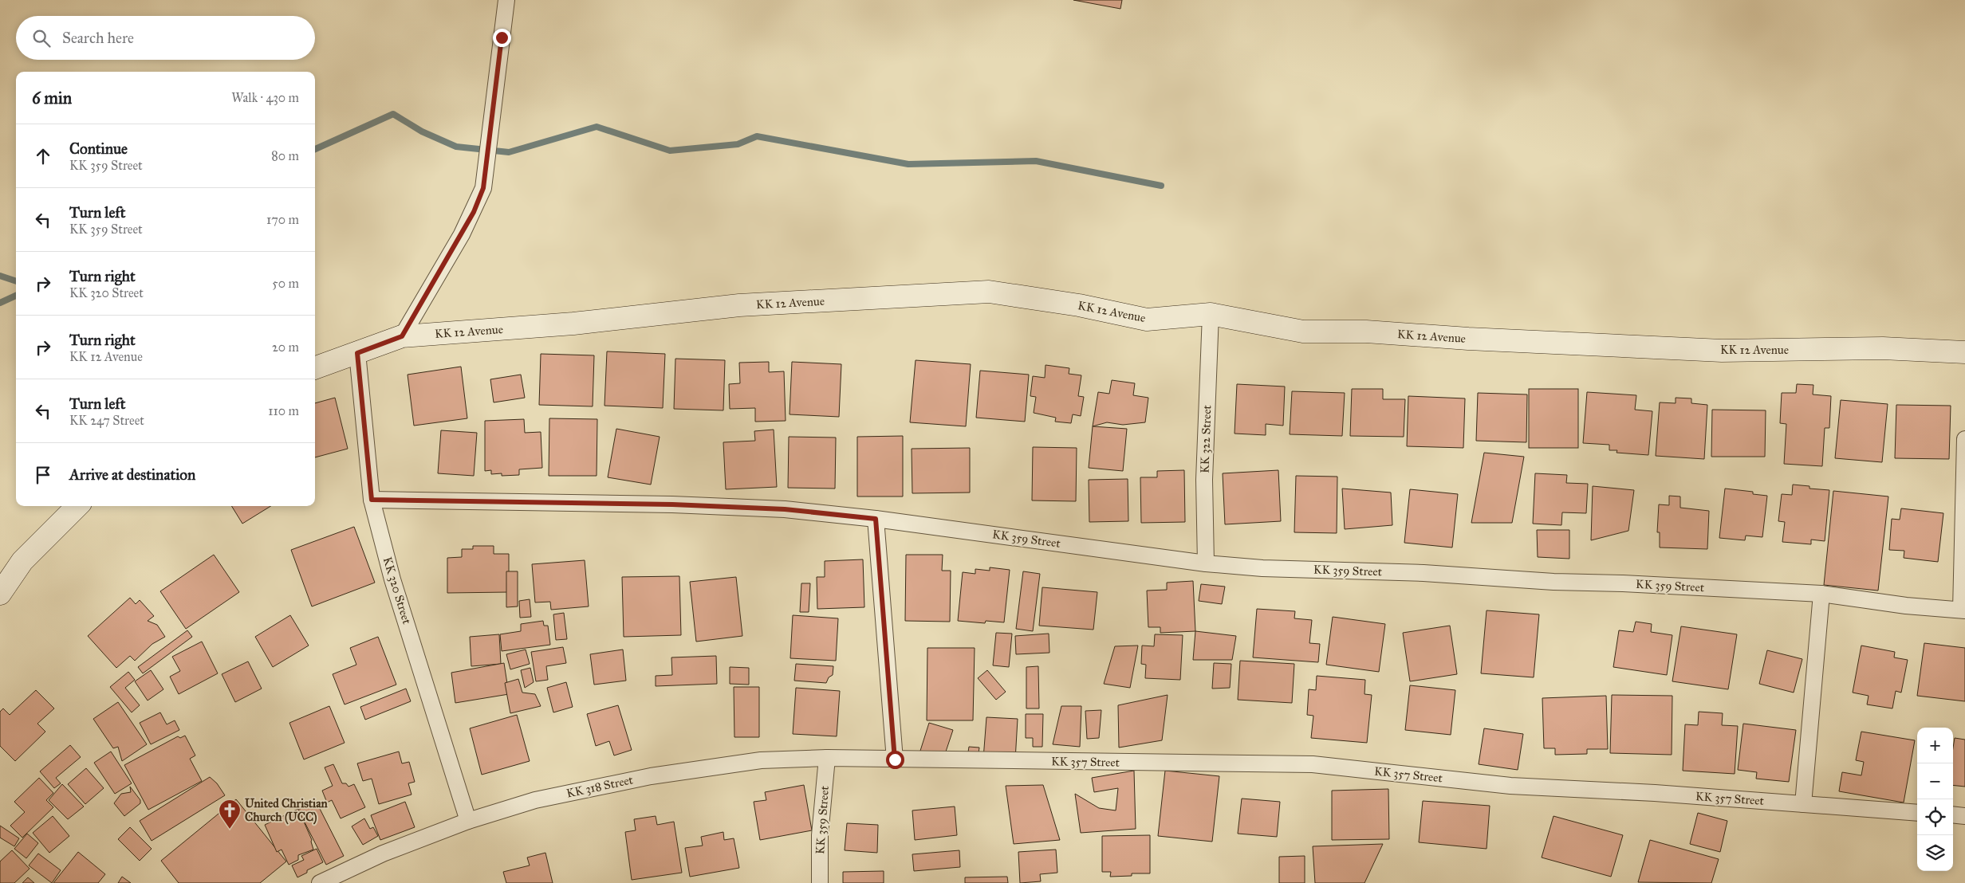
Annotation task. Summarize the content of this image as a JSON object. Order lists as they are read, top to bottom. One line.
{"streets":{"main road":["KK 12 Avenue"],"street":["KK 322 Street","KK 359 Street","KK 320 Street","KK 357 Street","KK 318 Street"]},"crossings":[["KK 12 Avenue","KK 322 Street"],["KK 12 Avenue","KK 320 Street"],["KK 322 Street","KK 359 Street"],["KK 359 Street","KK 320 Street"],["KK 359 Street","KK 318 Street"],["KK 320 Street","KK 318 Street"],["KK 357 Street","KK 318 Street"]],"places":{"church":["United Christian Church (UCC)"]},"page":{"search":"Search here","heading":["6 min","Walk · 430 m"],"list":[["Continue","KK 359 Street","80 m"],["Turn left","KK 359 Street","170 m"],["Turn right","KK 320 Street","50 m"],["Turn right","KK 12 Avenue","20 m"],["Turn left","KK 247 Street","110 m"],"Arrive at destination"],"map_buttons":["+","−"]}}
